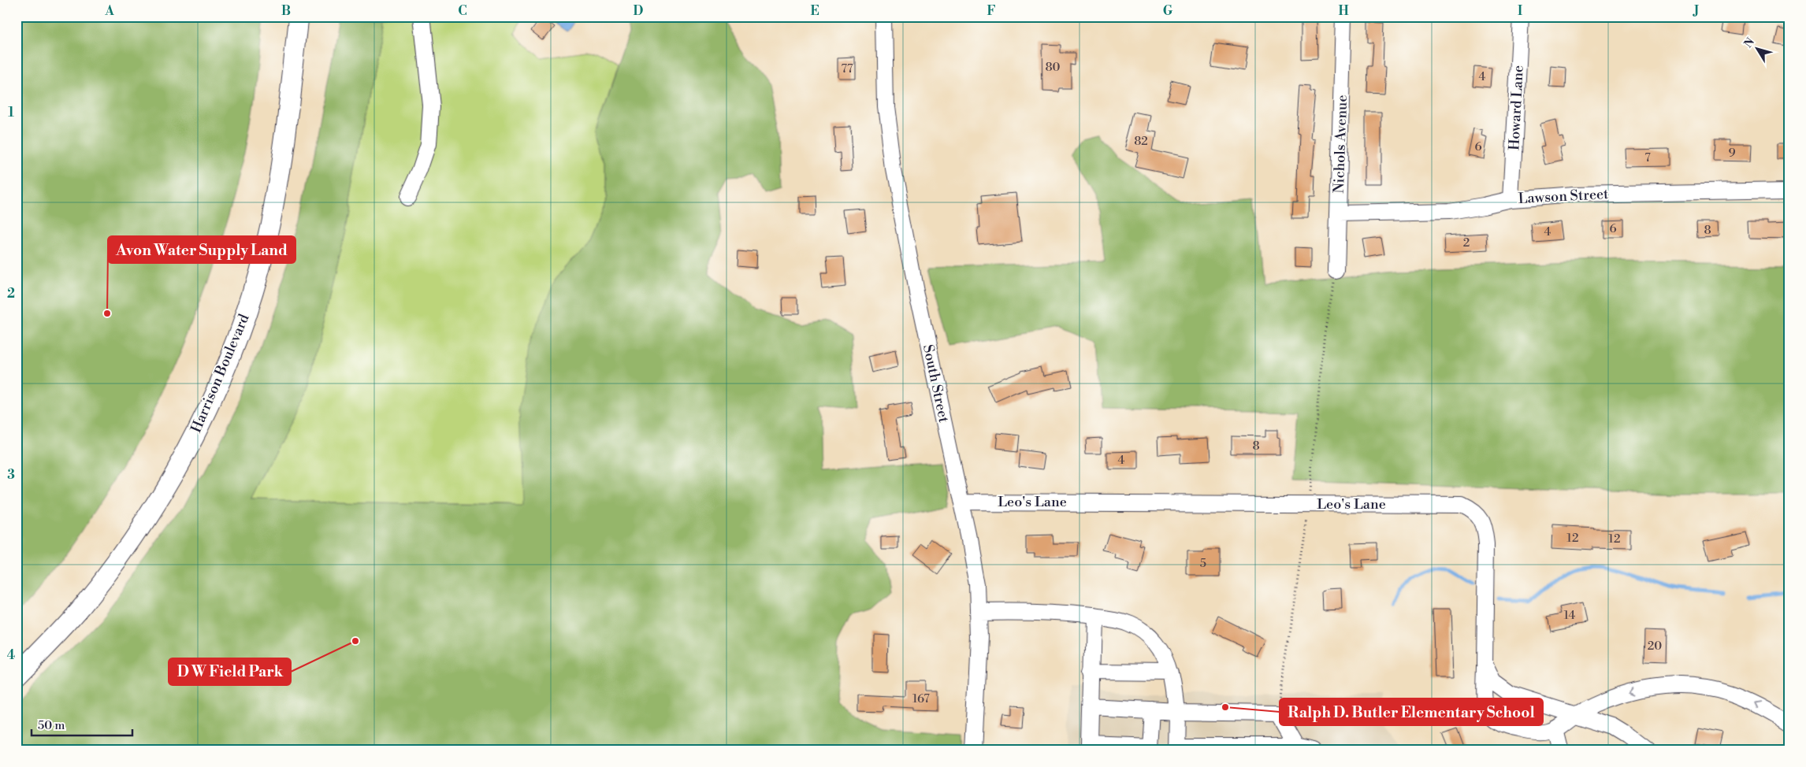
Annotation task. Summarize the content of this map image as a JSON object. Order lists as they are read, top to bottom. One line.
{"streets":{"main road":["Harrison Boulevard"],"street":["Howard Lane","Nichols Avenue","Lawson Street","South Street","Leo's Lane"]},"crossings":[["Howard Lane","Lawson Street"],["Nichols Avenue","Lawson Street"],["South Street","Leo's Lane"]],"places":["Avon Water Supply Land","D W Field Park","Ralph D. Butler Elementary School"],"house_numbers":["80","77","4","82","6","9","7","6","8","4","2","8","4","12","12","5","14","20","167"],"scale_bar":"50 m","north":"top left","grid":{"columns":["A","B","C","D","E","F","G","H","I","J"],"rows":["1","2","3","4"]}}
